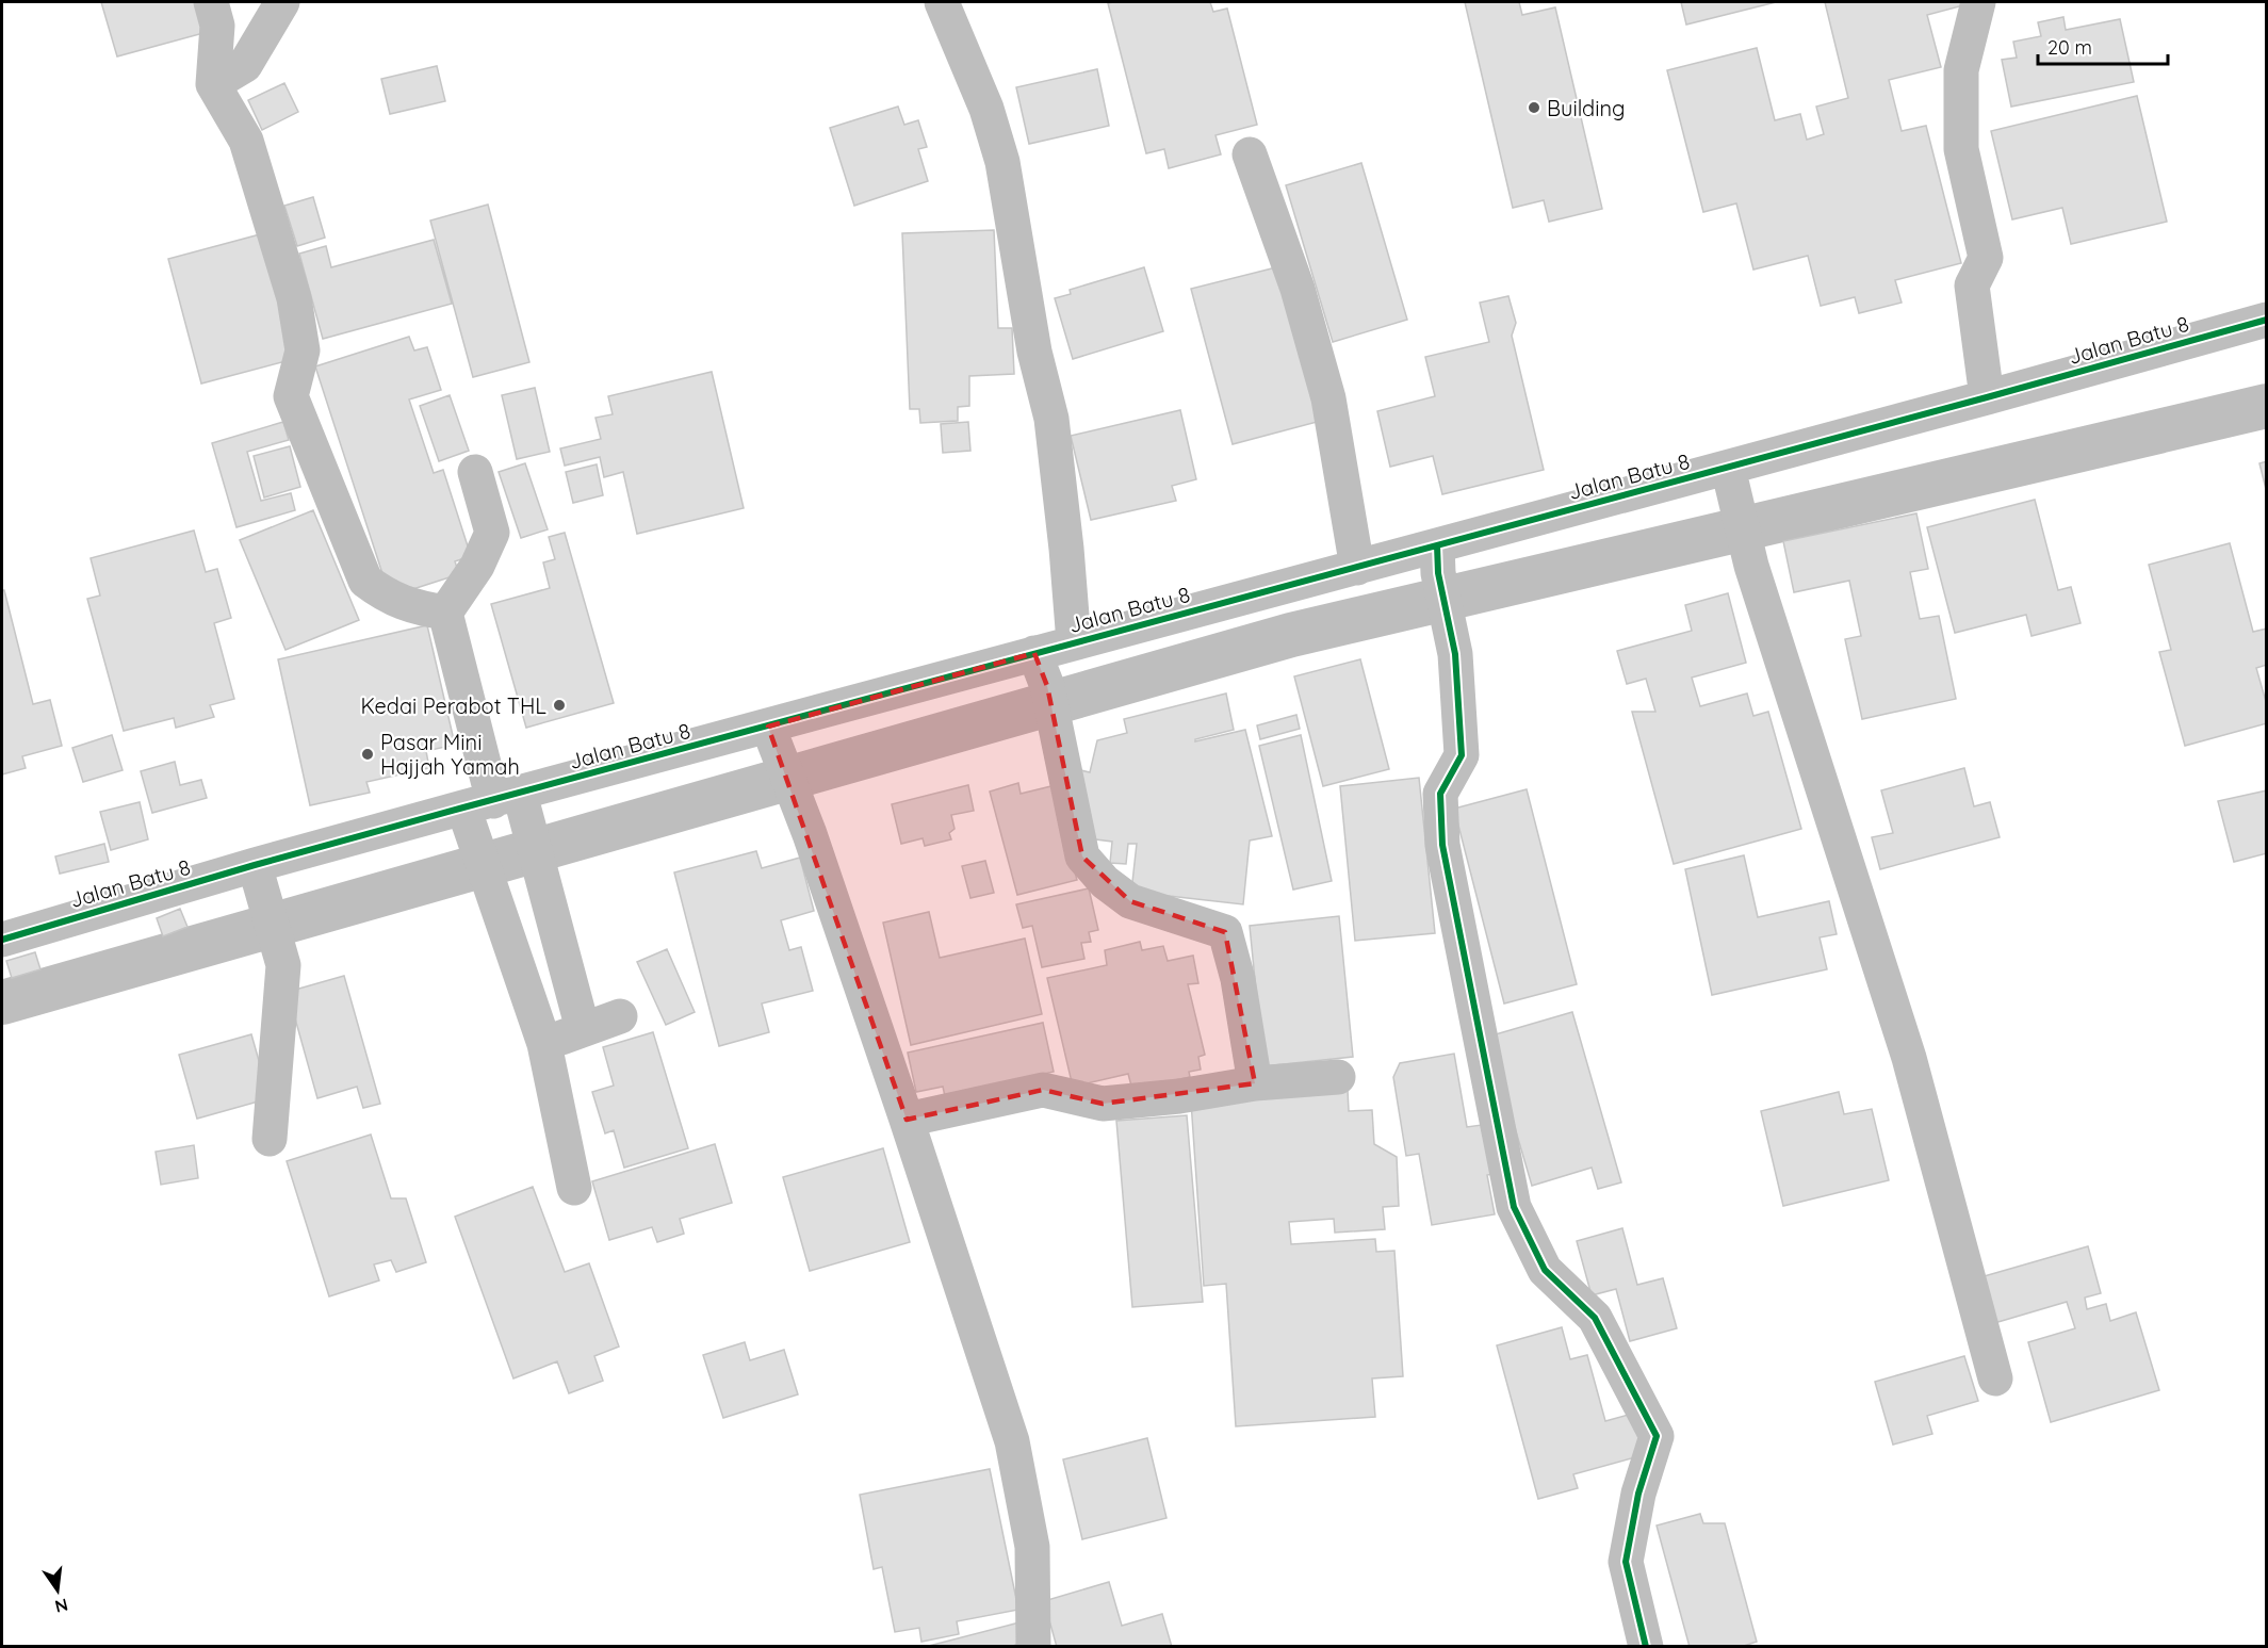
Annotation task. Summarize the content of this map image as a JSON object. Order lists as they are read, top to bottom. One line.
{"streets":{"street":["Jalan Batu 8"]},"places":["Building","Kedai Perabot THL","Pasar Mini Hajjah Yamah"],"scale_bar":"20 m","north":"bottom"}
